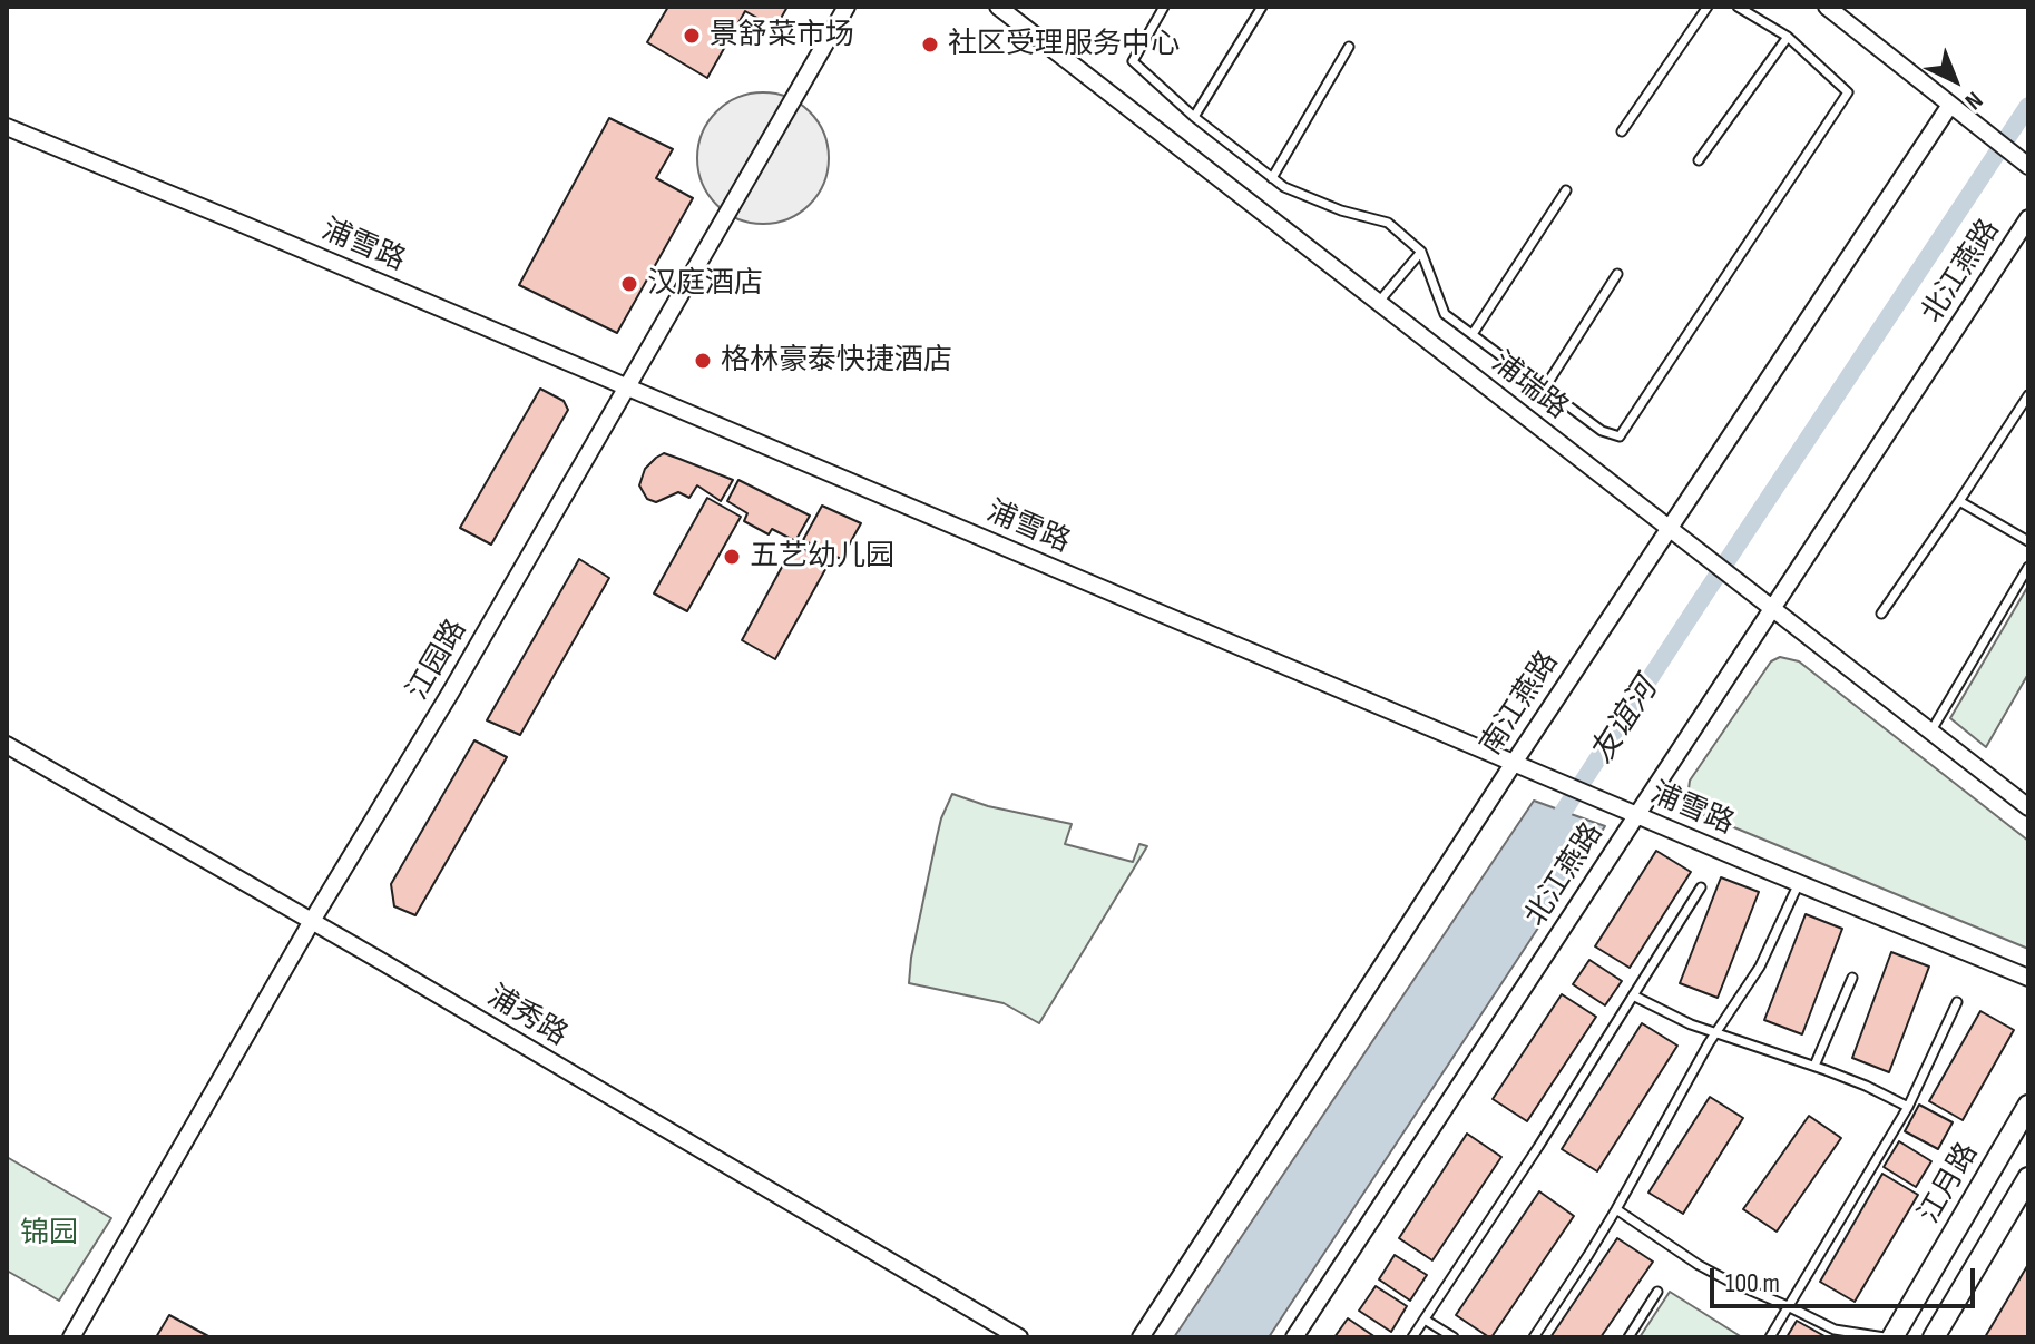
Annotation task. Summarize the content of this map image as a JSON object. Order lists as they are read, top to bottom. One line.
{"streets":{"street":["浦雪路","北江燕路","浦瑞路","江园路","南江燕路","浦秀路","江月路"]},"crossings":[["浦雪路","北江燕路"],["浦雪路","江园路"],["浦雪路","南江燕路"],["北江燕路","浦瑞路"],["浦瑞路","南江燕路"],["江园路","浦秀路"]],"water":["友谊河"],"parks":["锦园"],"places":["景舒菜市场","社区受理服务中心","汉庭酒店","格林豪泰快捷酒店","五艺幼儿园"],"scale_bar":"100 m","north":"bottom right"}
